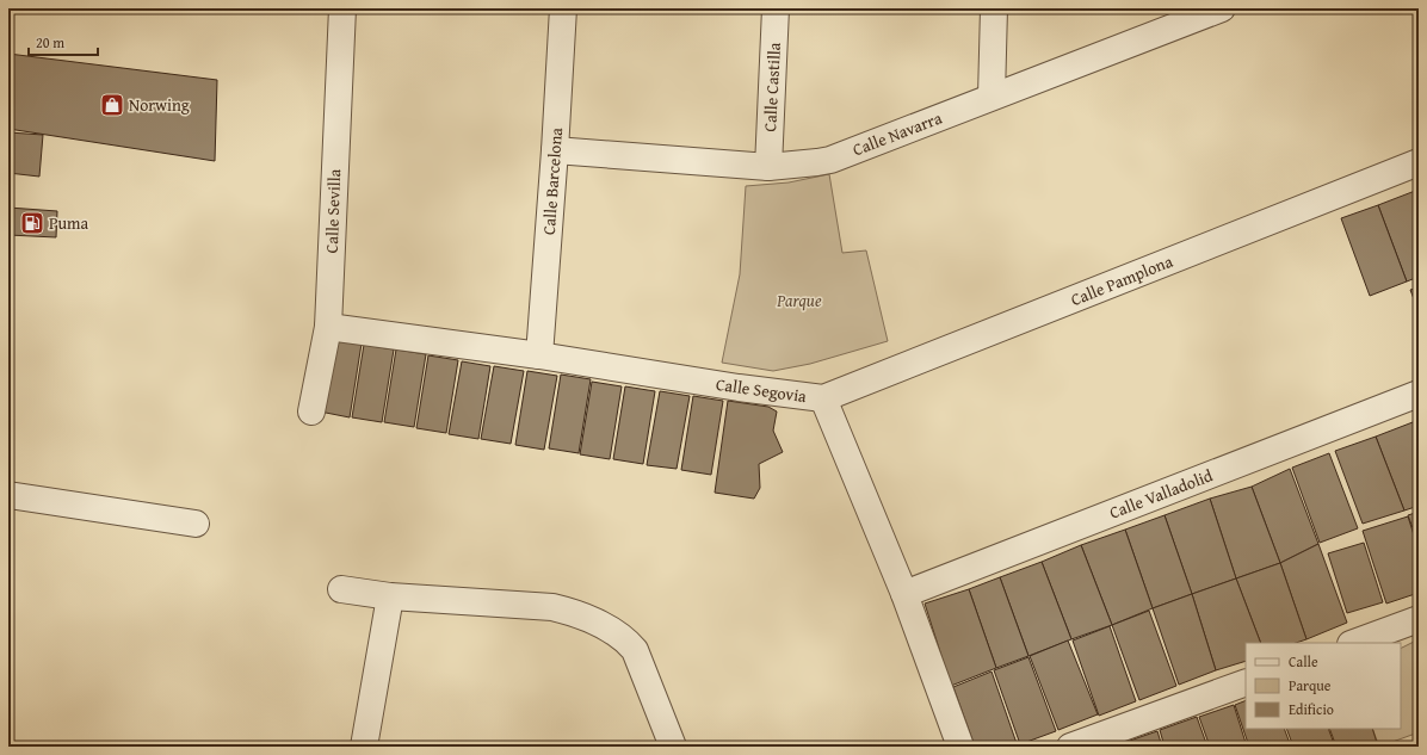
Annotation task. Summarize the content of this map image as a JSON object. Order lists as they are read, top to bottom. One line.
{"streets":{"street":["Calle Castilla","Calle Navarra","Calle Barcelona","Calle Sevilla","Calle Pamplona","Calle Segovia","Calle Valladolid"]},"crossings":[["Calle Castilla","Calle Navarra"],["Calle Navarra","Calle Barcelona"],["Calle Barcelona","Calle Segovia"],["Calle Sevilla","Calle Segovia"],["Calle Pamplona","Calle Segovia"],["Calle Segovia","Calle Valladolid"]],"parks":["Parque"],"places":{"shop":["Norwing"],"fuel station":["Puma"]},"legend":["Calle","Parque","Edificio"],"scale_bar":"20 m"}
